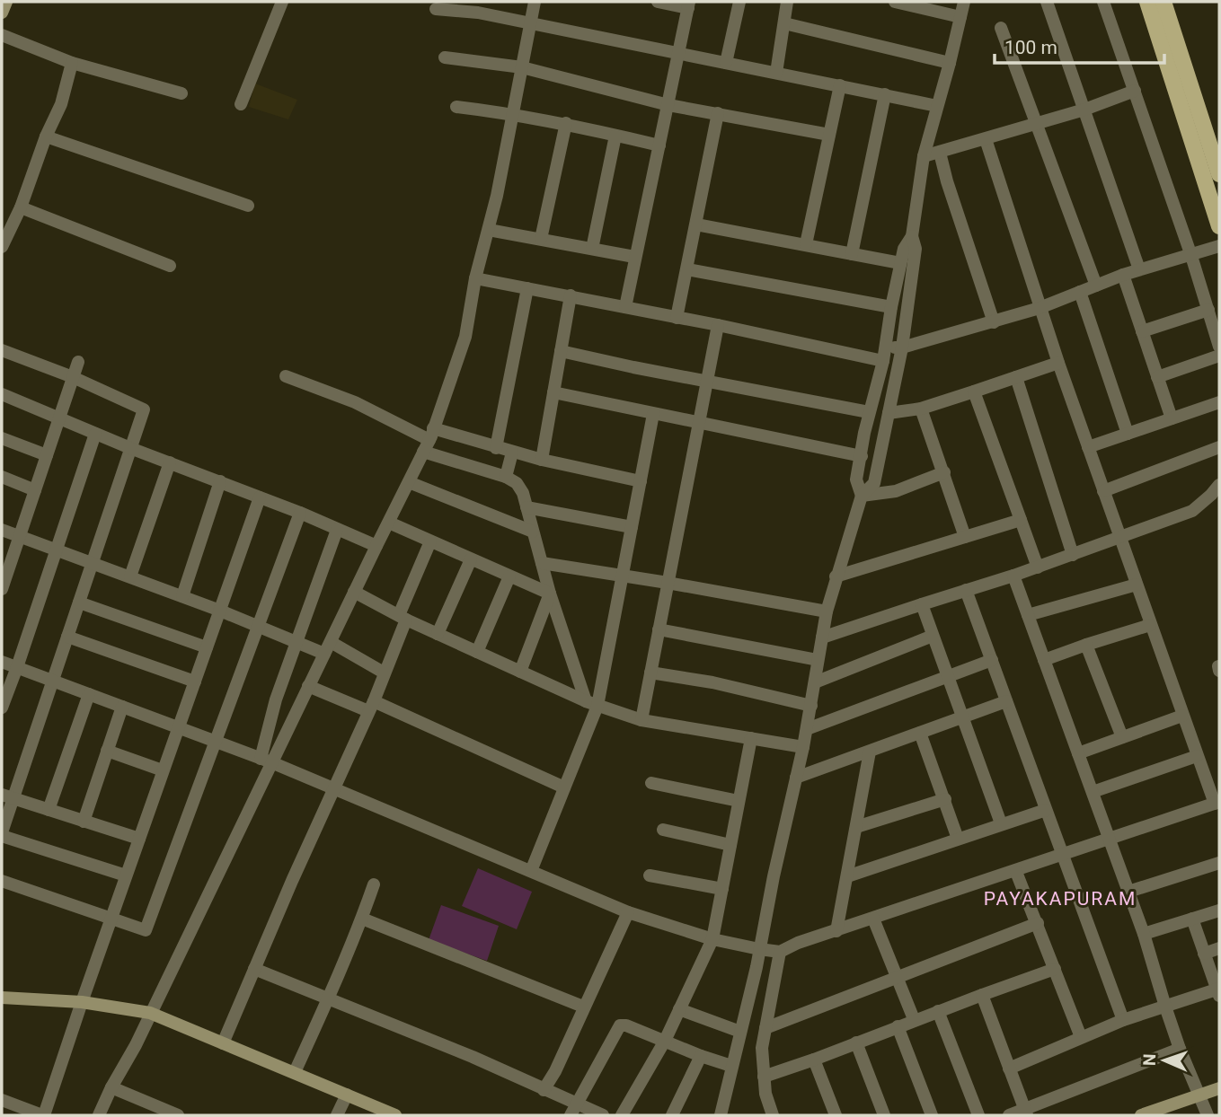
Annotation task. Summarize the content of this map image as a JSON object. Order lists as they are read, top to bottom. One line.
{"districts":["PAYAKAPURAM"],"scale_bar":"100 m","north":"left"}
